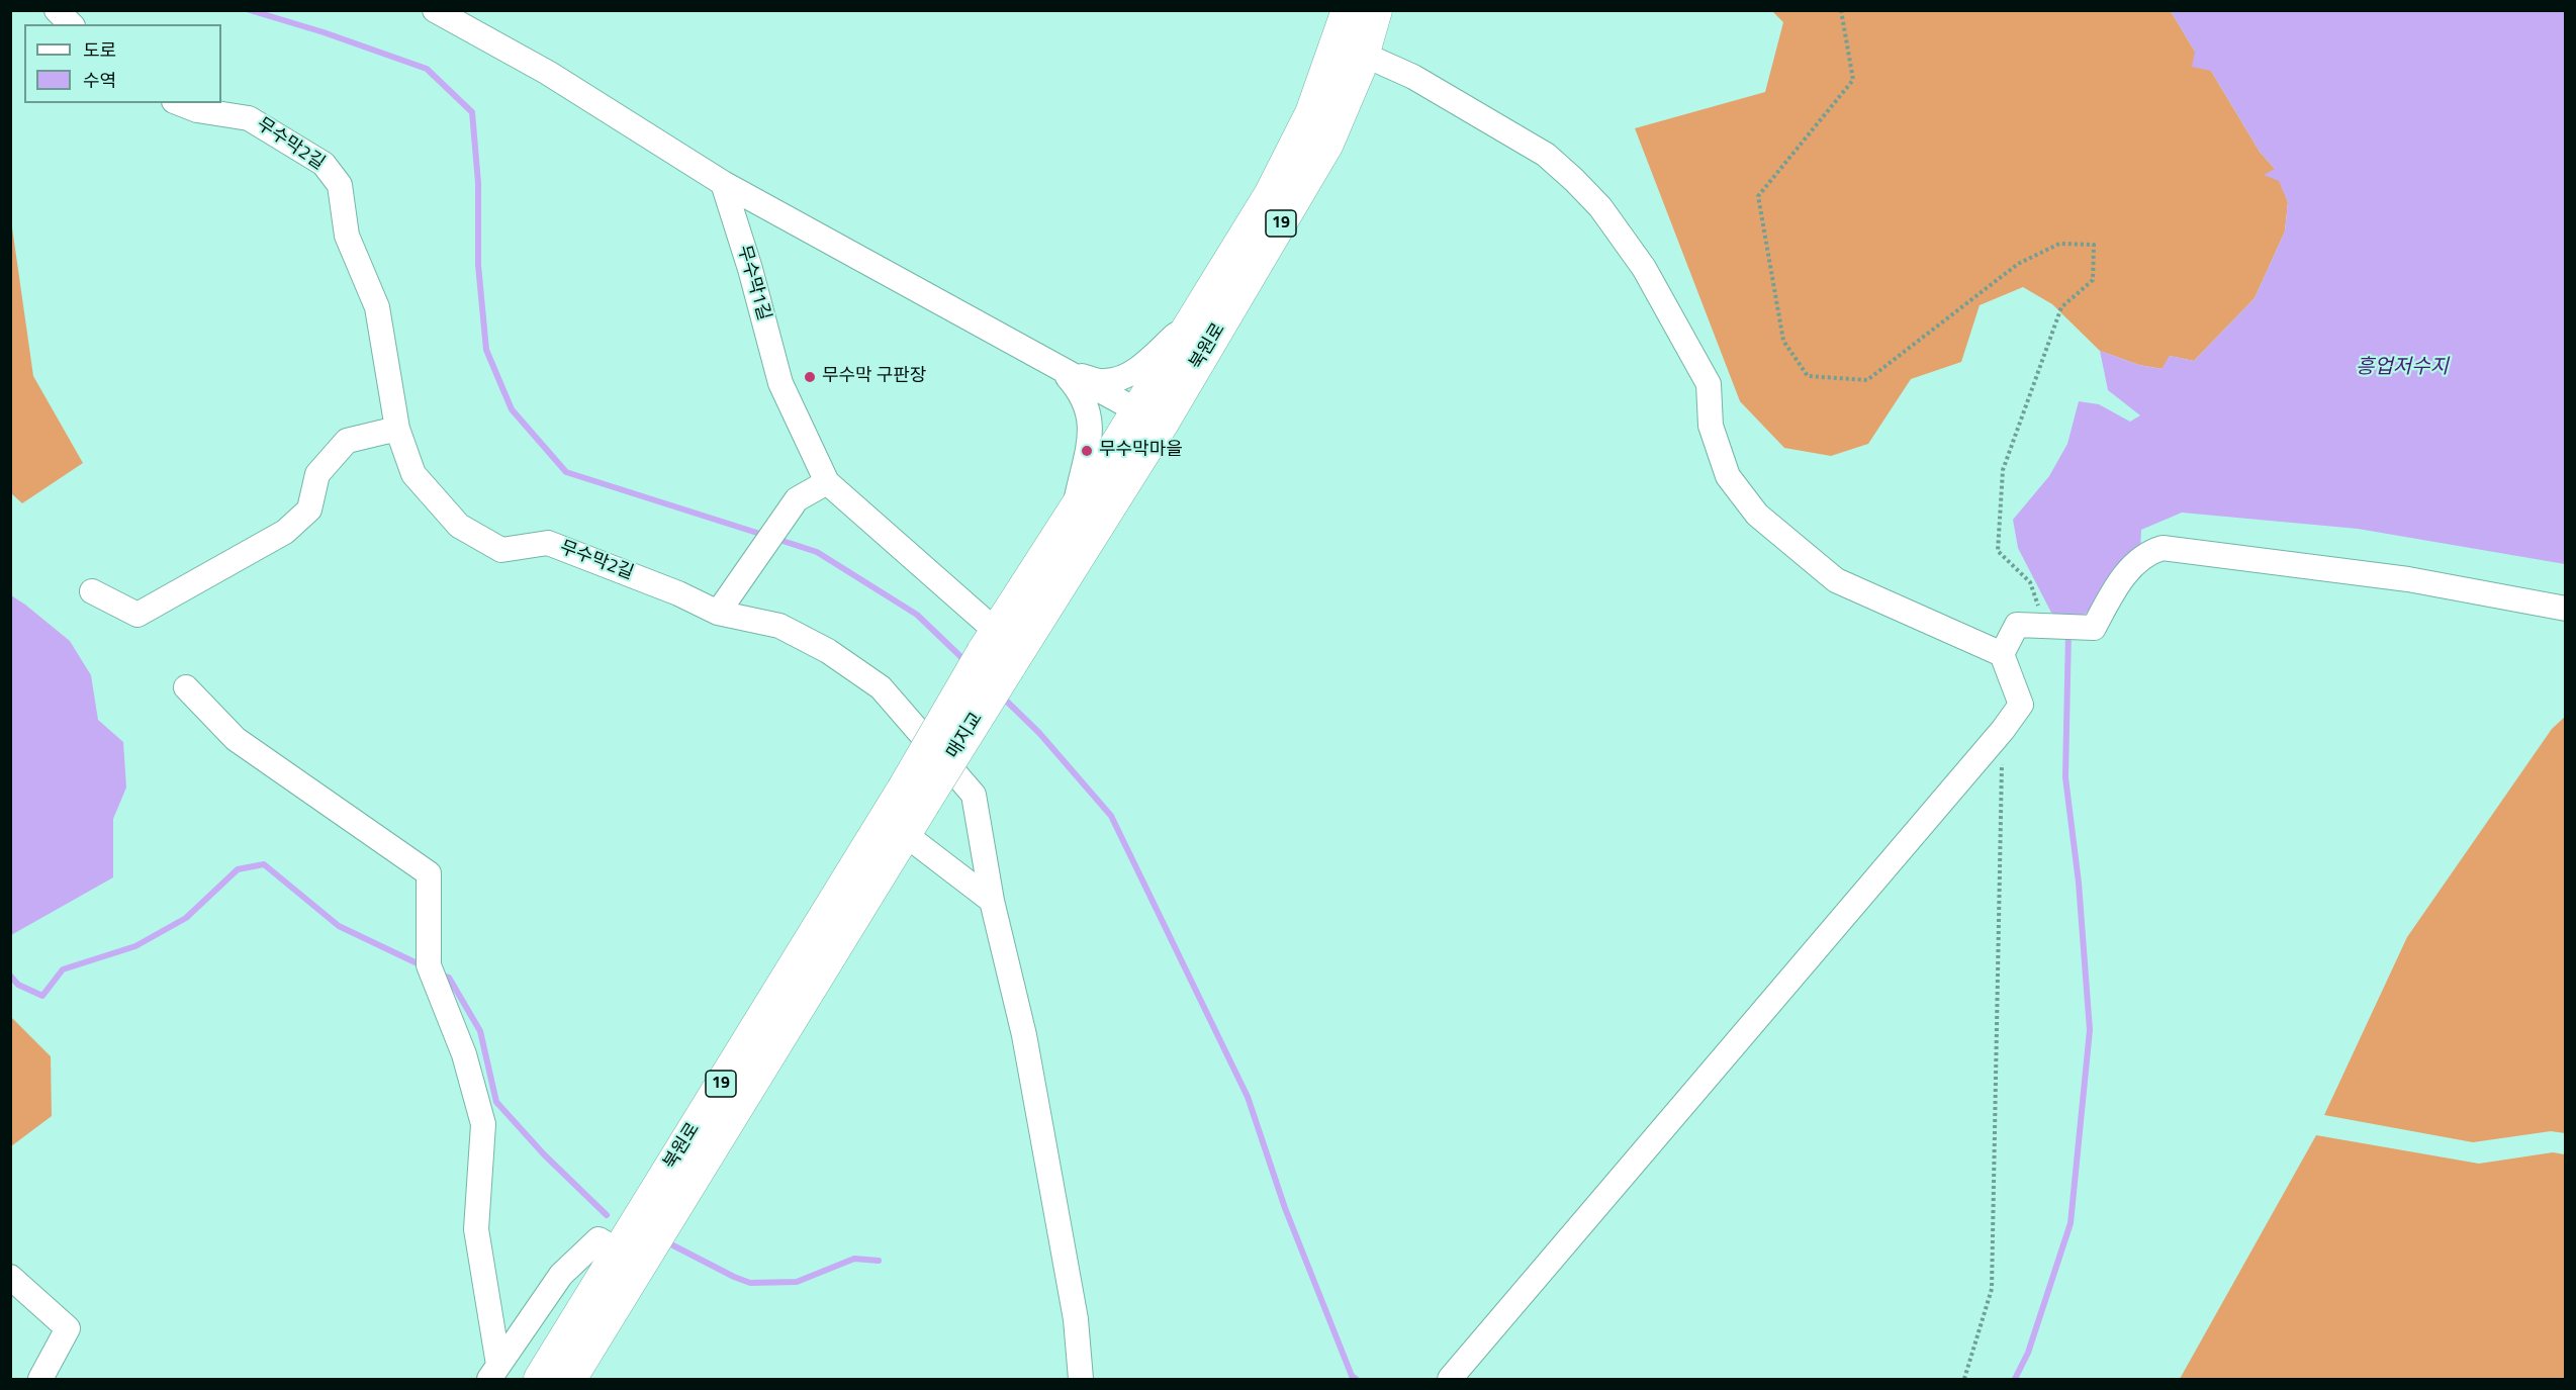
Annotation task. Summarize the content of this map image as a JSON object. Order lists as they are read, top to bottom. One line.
{"streets":{"main road":["19","북원로","매지교"],"street":["무수막2길","무수막1길"]},"crossings":[["무수막1길","북원로"],["무수막1길","매지교"],["북원로","매지교"]],"water":["흥업저수지"],"places":["무수막 구판장","무수막마을"],"legend":["도로","수역"]}
